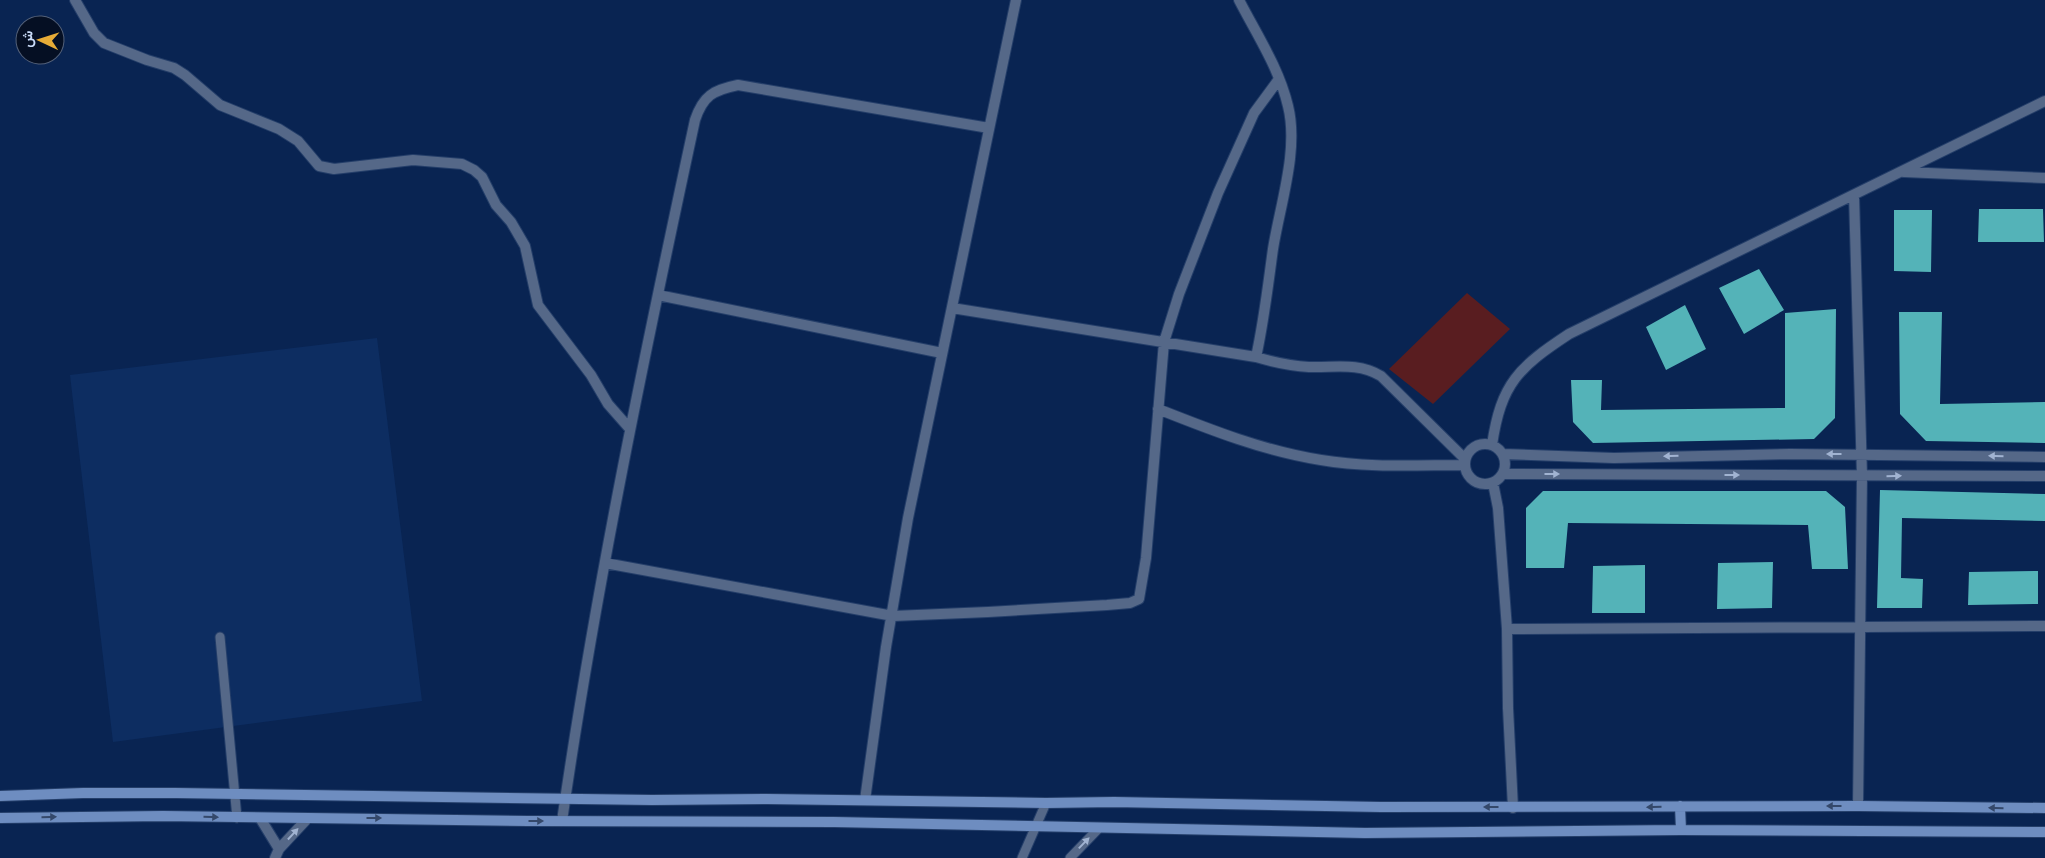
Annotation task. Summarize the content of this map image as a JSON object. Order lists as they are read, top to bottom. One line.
{"north":"left"}
